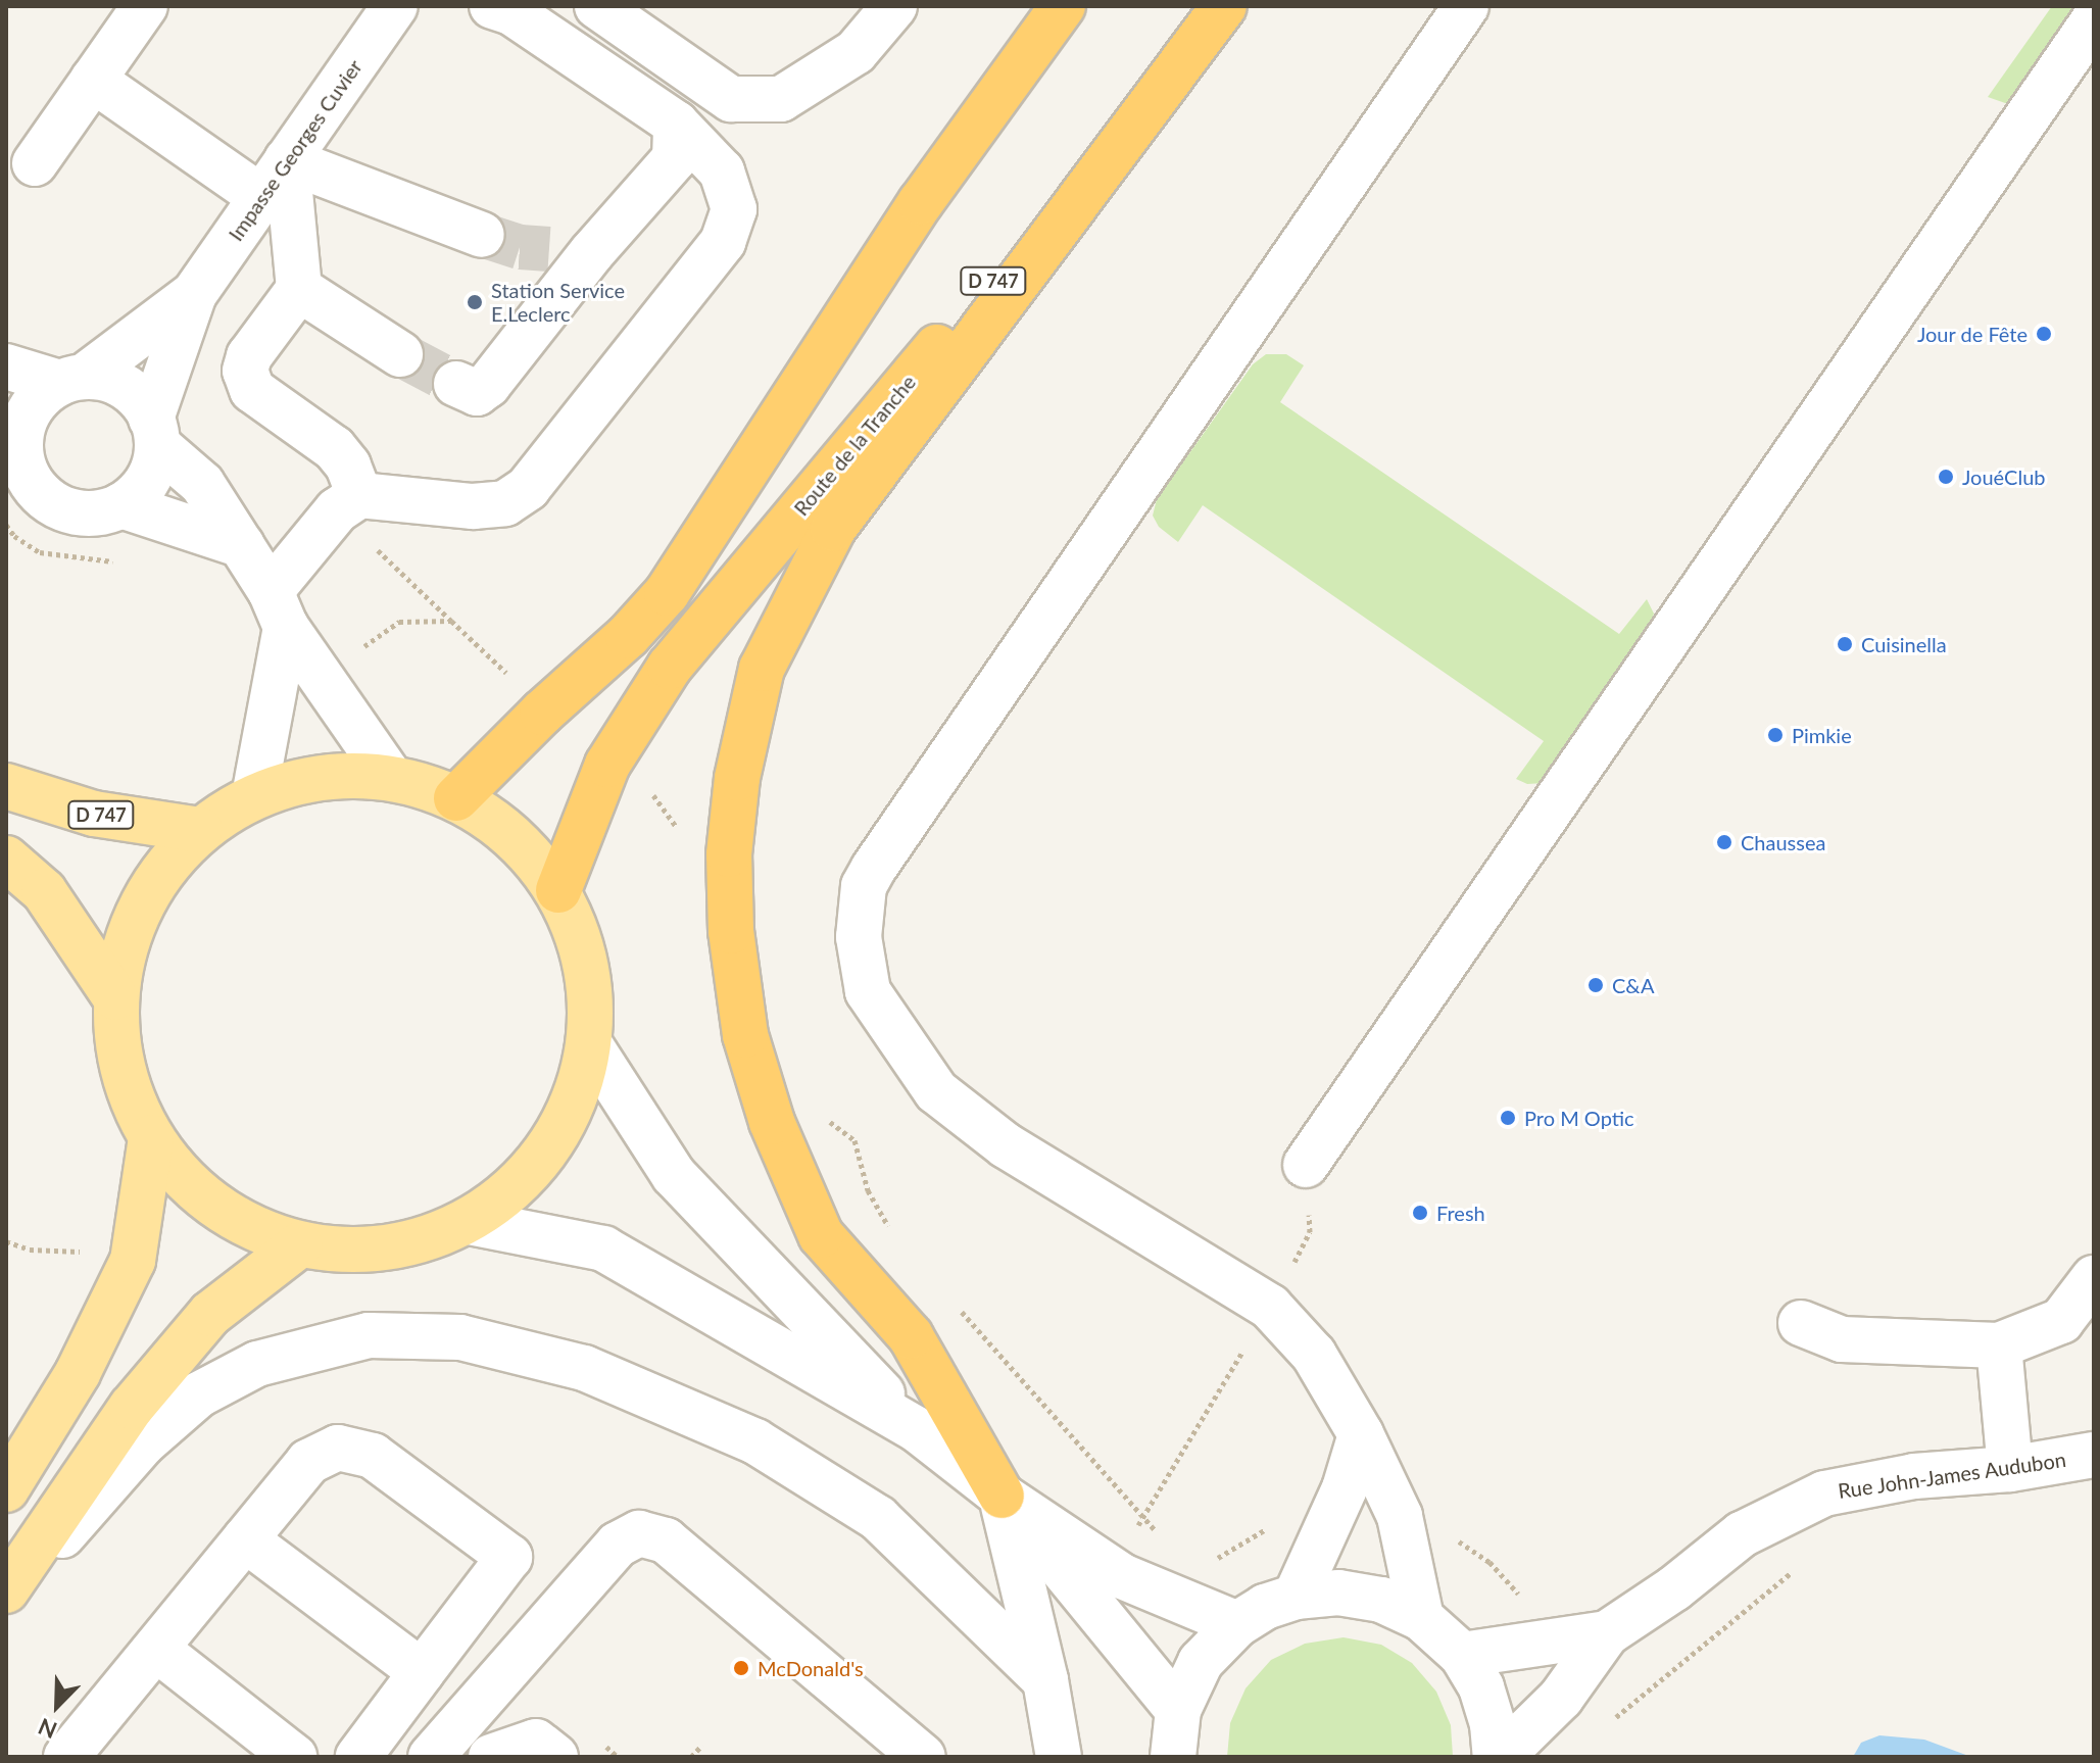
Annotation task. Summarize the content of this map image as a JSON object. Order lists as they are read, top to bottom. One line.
{"streets":{"highway":["D 747","Route de la Tranche"],"street":["Impasse Georges Cuvier","Rue John-James Audubon"]},"places":["Station Service E.Leclerc","Jour de Fête","JouéClub","Cuisinella","Pimkie","Chaussea","C&A","Pro M Optic","Fresh","McDonald's"],"north":"bottom left"}
